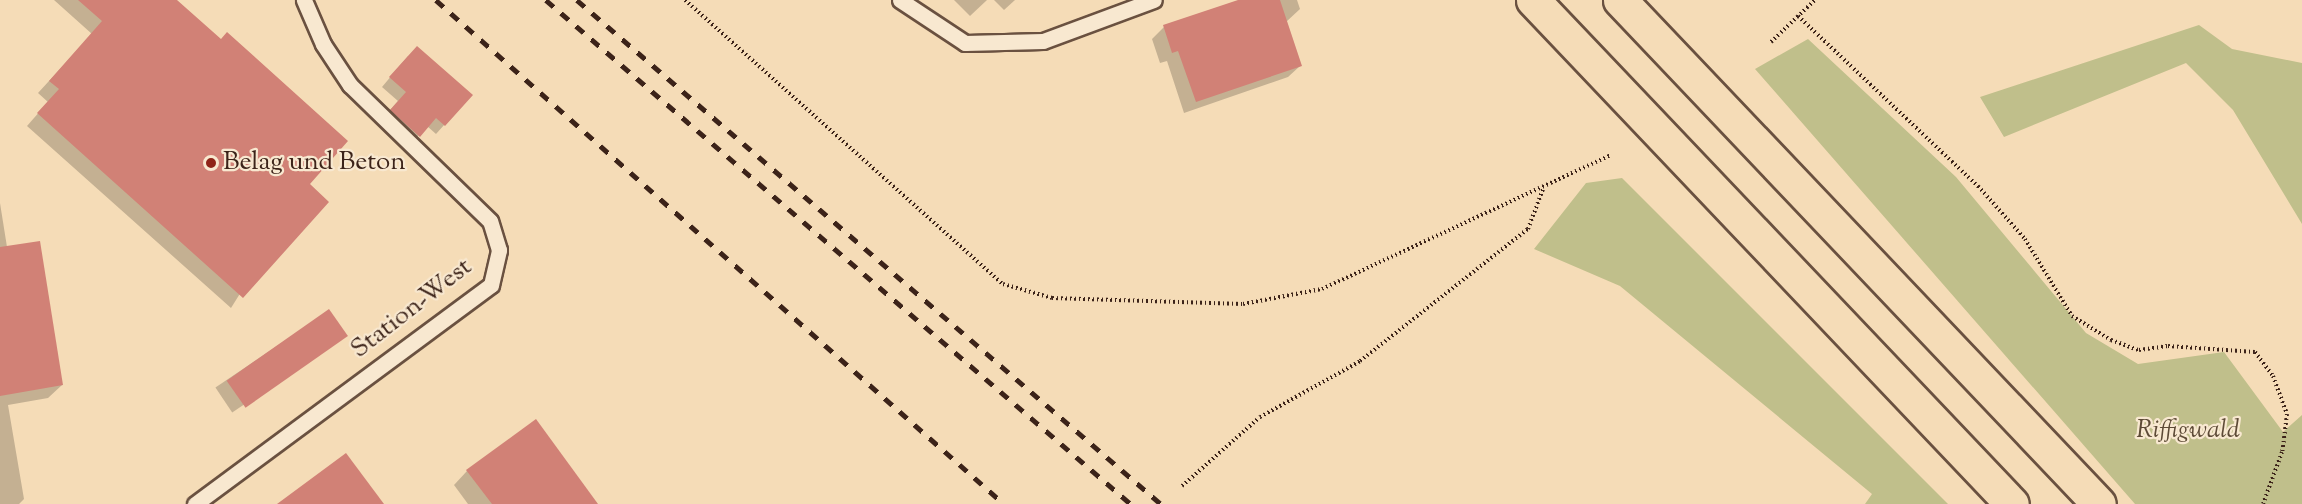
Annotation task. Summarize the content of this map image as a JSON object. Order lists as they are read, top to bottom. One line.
{"streets":{"lane":["Station-West"]},"parks":["Riffigwald"],"places":["Belag und Beton"]}
